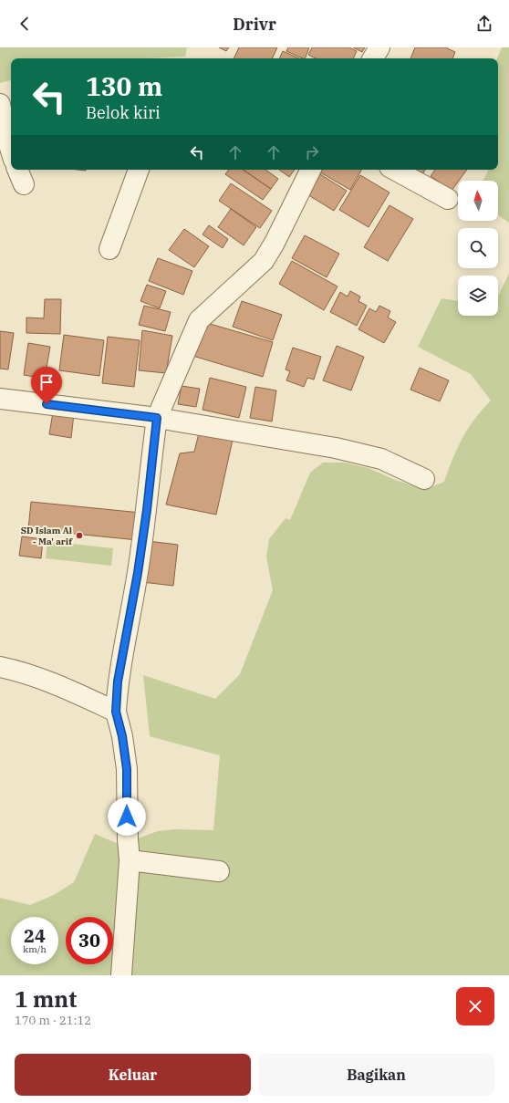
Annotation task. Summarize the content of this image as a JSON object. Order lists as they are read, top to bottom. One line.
{"places":["SD Islam Al - Ma' arif"],"north":"top","page":{"header":"Drivr","turn":["130 m","Belok kiri"],"speed":"24 km/h","limit":"30","heading":["1 mnt","170 m · 21:12"],"buttons":["Keluar","Bagikan"]}}
